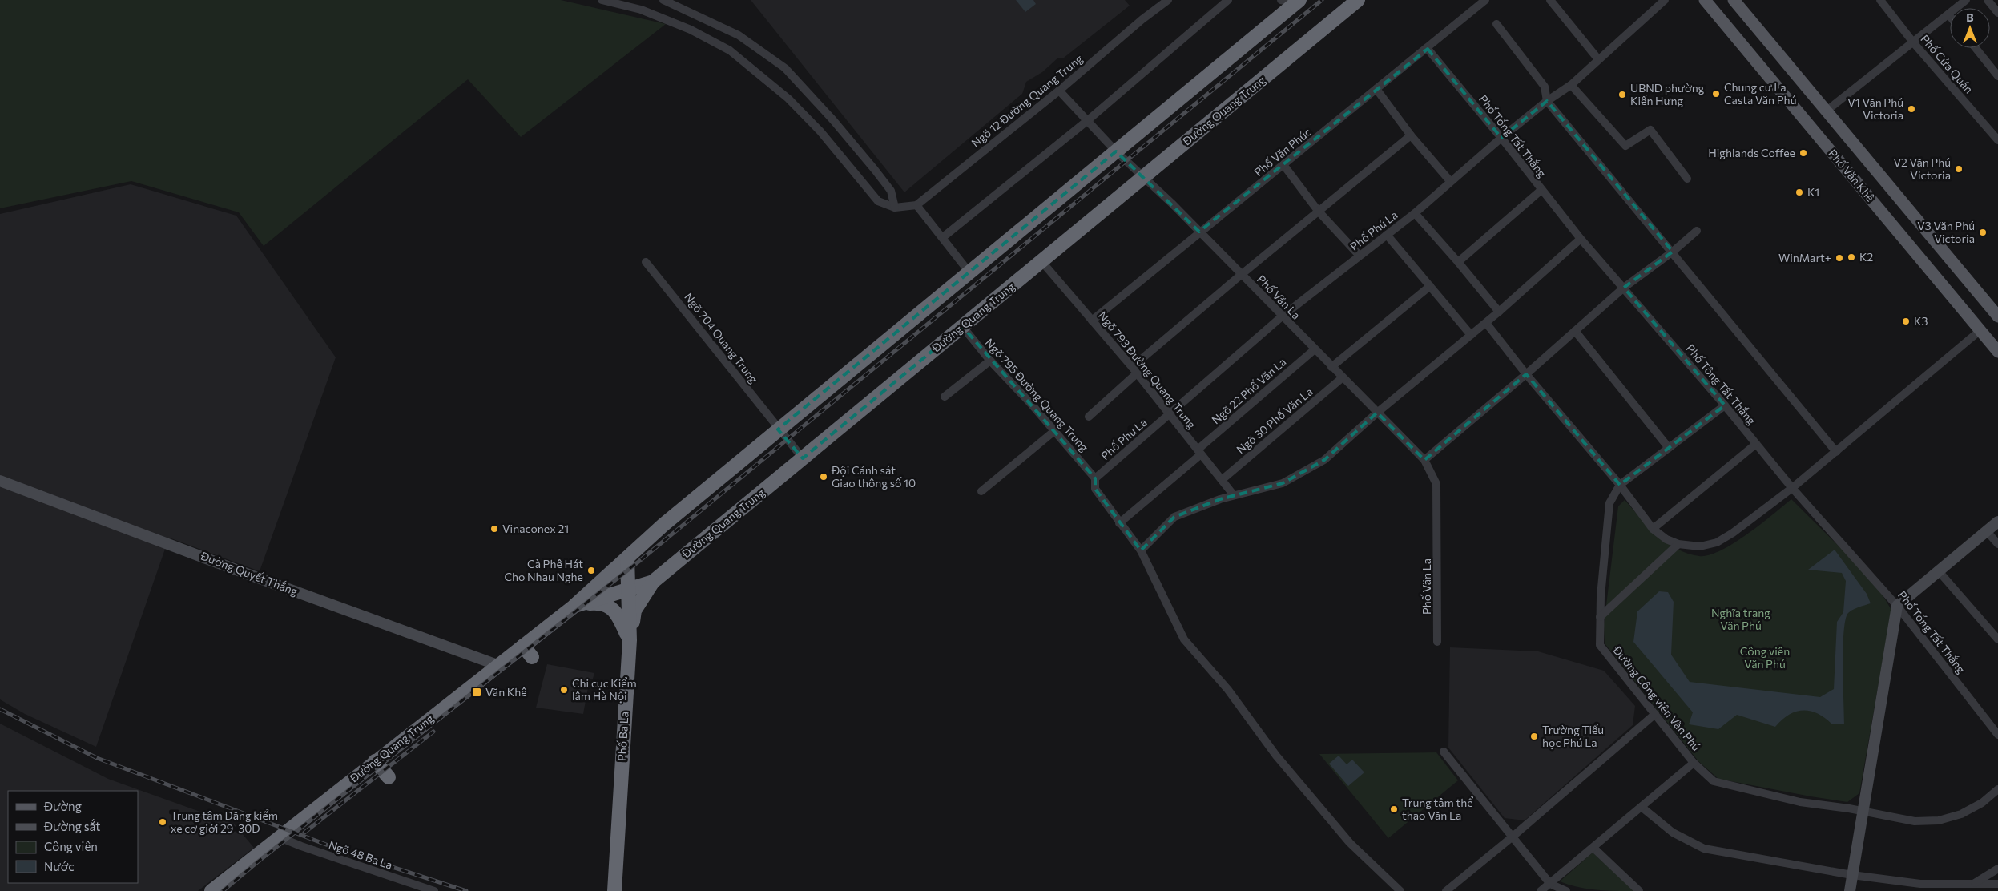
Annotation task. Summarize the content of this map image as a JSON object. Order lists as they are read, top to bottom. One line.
{"streets":{"highway":["Đường Quang Trung","Phố Ba La"],"main road":["Phố Văn Khê"],"street":["Phố Cửa Quán","Ngõ 12 Đường Quang Trung","Phố Tống Tất Thắng","Phố Văn Phúc","Phố Phú La","Phố Văn La","Ngõ 704 Quang Trung","Ngõ 793 Đường Quang Trung","Ngõ 22 Phố Văn La","Ngõ 795 Đường Quang Trung","Ngõ 30 Phố Văn La","Đường Quyết Thắng","Đường Công viên Văn Phú","Ngõ 48 Ba La"]},"crossings":[["Ngõ 12 Đường Quang Trung","Phố Văn La"],["Đường Quang Trung","Phố Văn La"],["Đường Quang Trung","Ngõ 704 Quang Trung"],["Đường Quang Trung","Ngõ 793 Đường Quang Trung"],["Đường Quang Trung","Ngõ 795 Đường Quang Trung"],["Đường Quang Trung","Đường Quyết Thắng"],["Đường Quang Trung","Phố Ba La"],["Đường Quang Trung","Ngõ 48 Ba La"],["Phố Tống Tất Thắng","Phố Văn Phúc"],["Phố Tống Tất Thắng","Phố Phú La"],["Phố Tống Tất Thắng","Đường Công viên Văn Phú"],["Phố Văn Phúc","Phố Văn La"],["Phố Văn Phúc","Ngõ 793 Đường Quang Trung"],["Phố Phú La","Phố Văn La"],["Phố Phú La","Ngõ 793 Đường Quang Trung"],["Phố Phú La","Ngõ 795 Đường Quang Trung"],["Phố Văn La","Ngõ 22 Phố Văn La"],["Phố Văn La","Ngõ 30 Phố Văn La"],["Ngõ 793 Đường Quang Trung","Ngõ 22 Phố Văn La"],["Ngõ 793 Đường Quang Trung","Ngõ 30 Phố Văn La"]],"parks":["Nghĩa trang Văn Phú","Công viên Văn Phú"],"places":{"other":["Chung cư La Casta Văn Phú","UBND phường Kiến Hưng","V1 Văn Phú Victoria","Highlands Coffee","V2 Văn Phú Victoria","K1","V3 Văn Phú Victoria","K2","WinMart+","K3","Đội Cảnh sát Giao thông số 10","Vinaconex 21","Cà Phê Hát Cho Nhau Nghe","Chi cục Kiểm lâm Hà Nội","Trường Tiểu học Phú La","Trung tâm thể thao Văn La","Trung tâm Đăng kiểm xe cơ giới 29-30D"],"transit":["Văn Khê"]},"legend":["Đường","Đường sắt","Công viên","Nước"],"north":"top"}
